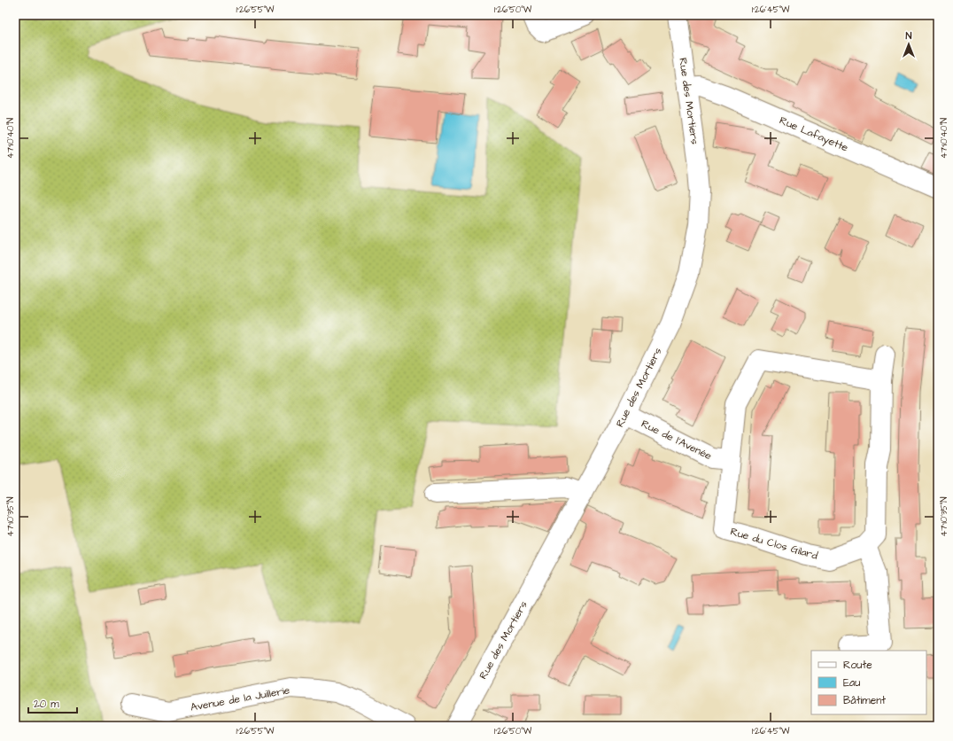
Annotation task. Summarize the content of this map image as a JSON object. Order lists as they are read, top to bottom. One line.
{"streets":{"street":["Rue des Mortiers","Rue Lafayette","Rue de l'Avenée","Rue du Clos Gilard","Avenue de la Juillerie"]},"crossings":[["Rue des Mortiers","Rue Lafayette"],["Rue des Mortiers","Rue de l'Avenée"],["Rue de l'Avenée","Rue du Clos Gilard"]],"legend":["Route","Eau","Bâtiment"],"scale_bar":"20 m","north":"top","coordinates":["1°26'55\"W","1°26'50\"W","1°26'45\"W","47°10'40\"N","47°10'35\"N"]}
